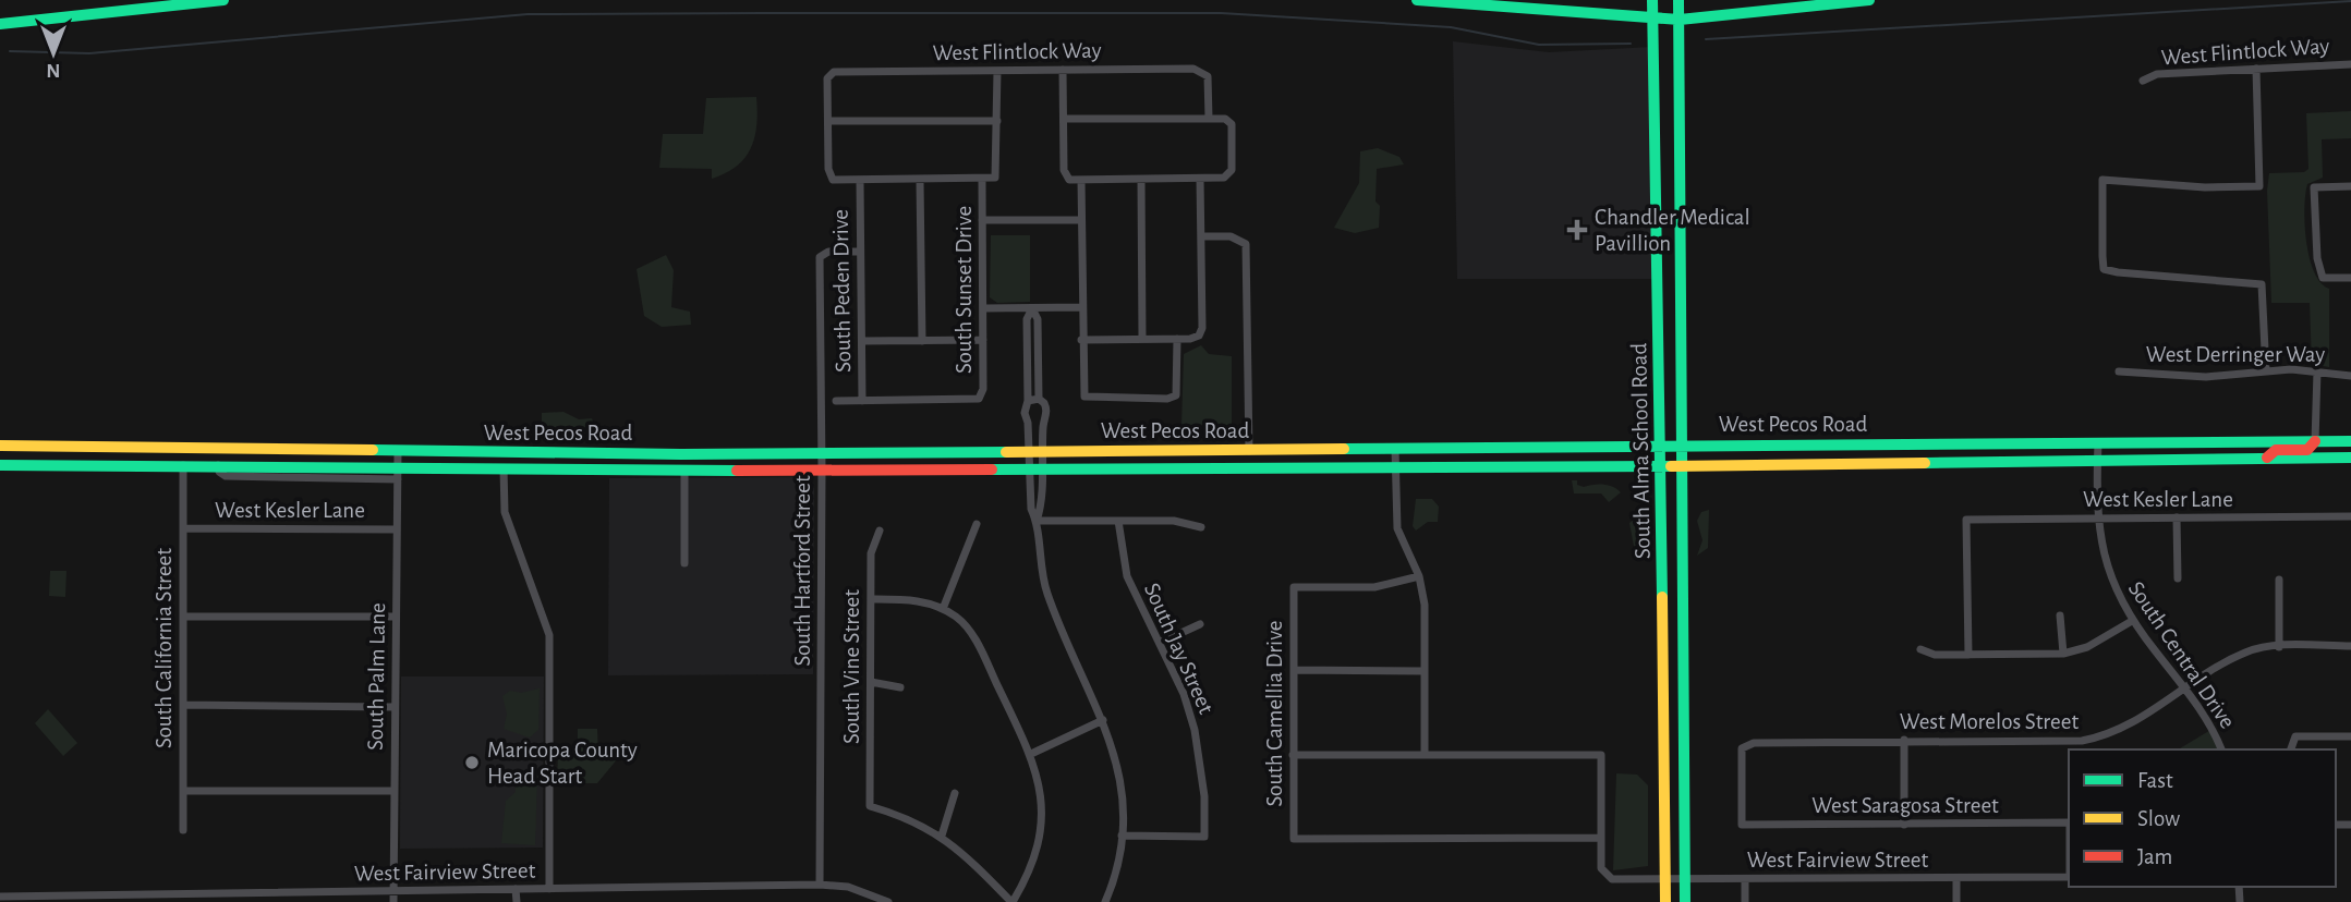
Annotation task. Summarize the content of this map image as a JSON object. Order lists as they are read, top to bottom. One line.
{"streets":{"main road":["West Pecos Road","South Alma School Road"],"street":["West Flintlock Way","South Sunset Drive","South Peden Drive","West Derringer Way","West Kesler Lane","South Hartford Street","South California Street","South Jay Street","South Central Drive","South Vine Street","South Palm Lane","South Camellia Drive","West Morelos Street","West Saragosa Street","West Fairview Street"]},"crossings":[["West Flintlock Way","South Sunset Drive"],["West Flintlock Way","South Peden Drive"],["South Sunset Drive","South Peden Drive"],["South Peden Drive","South Hartford Street"],["West Pecos Road","South Alma School Road"],["West Pecos Road","South Hartford Street"],["West Pecos Road","South California Street"],["West Pecos Road","South Central Drive"],["West Pecos Road","South Palm Lane"],["South Alma School Road","West Fairview Street"],["West Kesler Lane","South California Street"],["West Kesler Lane","South Central Drive"],["West Kesler Lane","South Palm Lane"],["South Hartford Street","West Fairview Street"],["South Central Drive","West Morelos Street"],["South Palm Lane","West Fairview Street"],["South Camellia Drive","West Fairview Street"],["West Morelos Street","West Saragosa Street"]],"places":{"health":["Chandler Medical Pavillion"],"other":["Maricopa County Head Start"]},"legend":["Fast","Slow","Jam"],"north":"bottom"}
